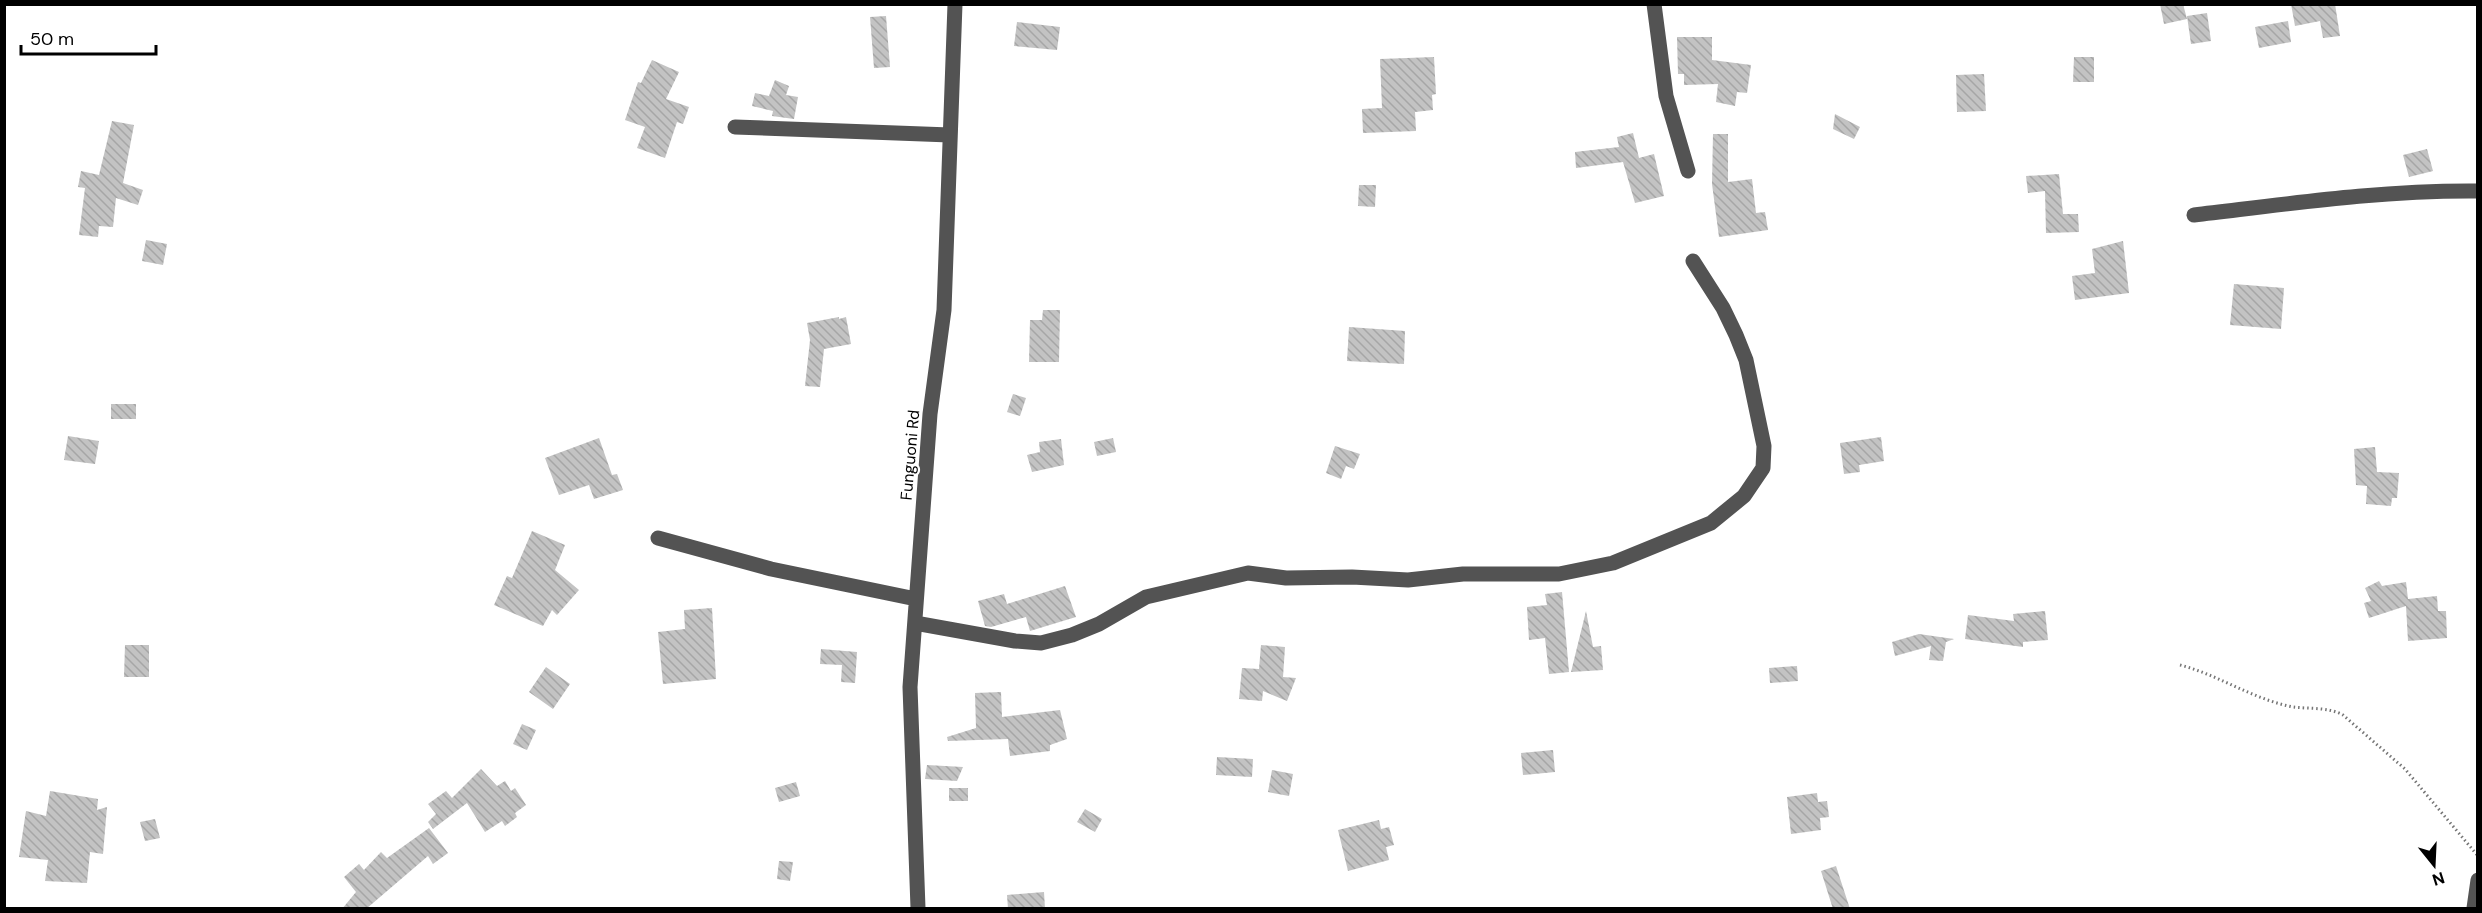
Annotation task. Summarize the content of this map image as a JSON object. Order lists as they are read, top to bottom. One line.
{"streets":{"street":["Funguoni Rd"]},"scale_bar":"50 m","north":"bottom"}
